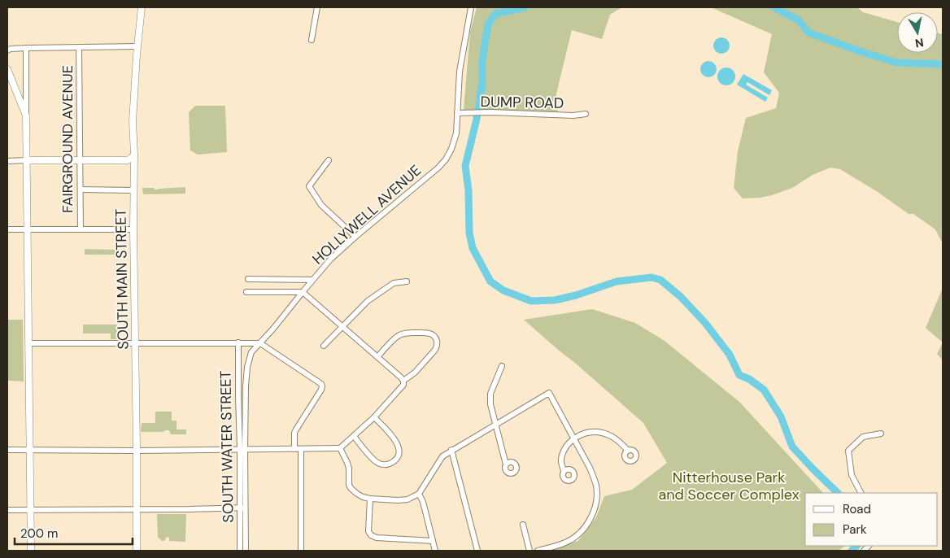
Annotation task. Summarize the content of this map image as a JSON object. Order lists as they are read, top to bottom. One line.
{"streets":{"main road":["SOUTH MAIN STREET"],"street":["DUMP ROAD","FAIRGROUND AVENUE","HOLLYWELL AVENUE","SOUTH WATER STREET"]},"crossings":[["DUMP ROAD","HOLLYWELL AVENUE"],["HOLLYWELL AVENUE","SOUTH WATER STREET"]],"parks":["Nitterhouse Park and Soccer Complex"],"legend":["Road","Park"],"scale_bar":"200 m","north":"bottom"}
